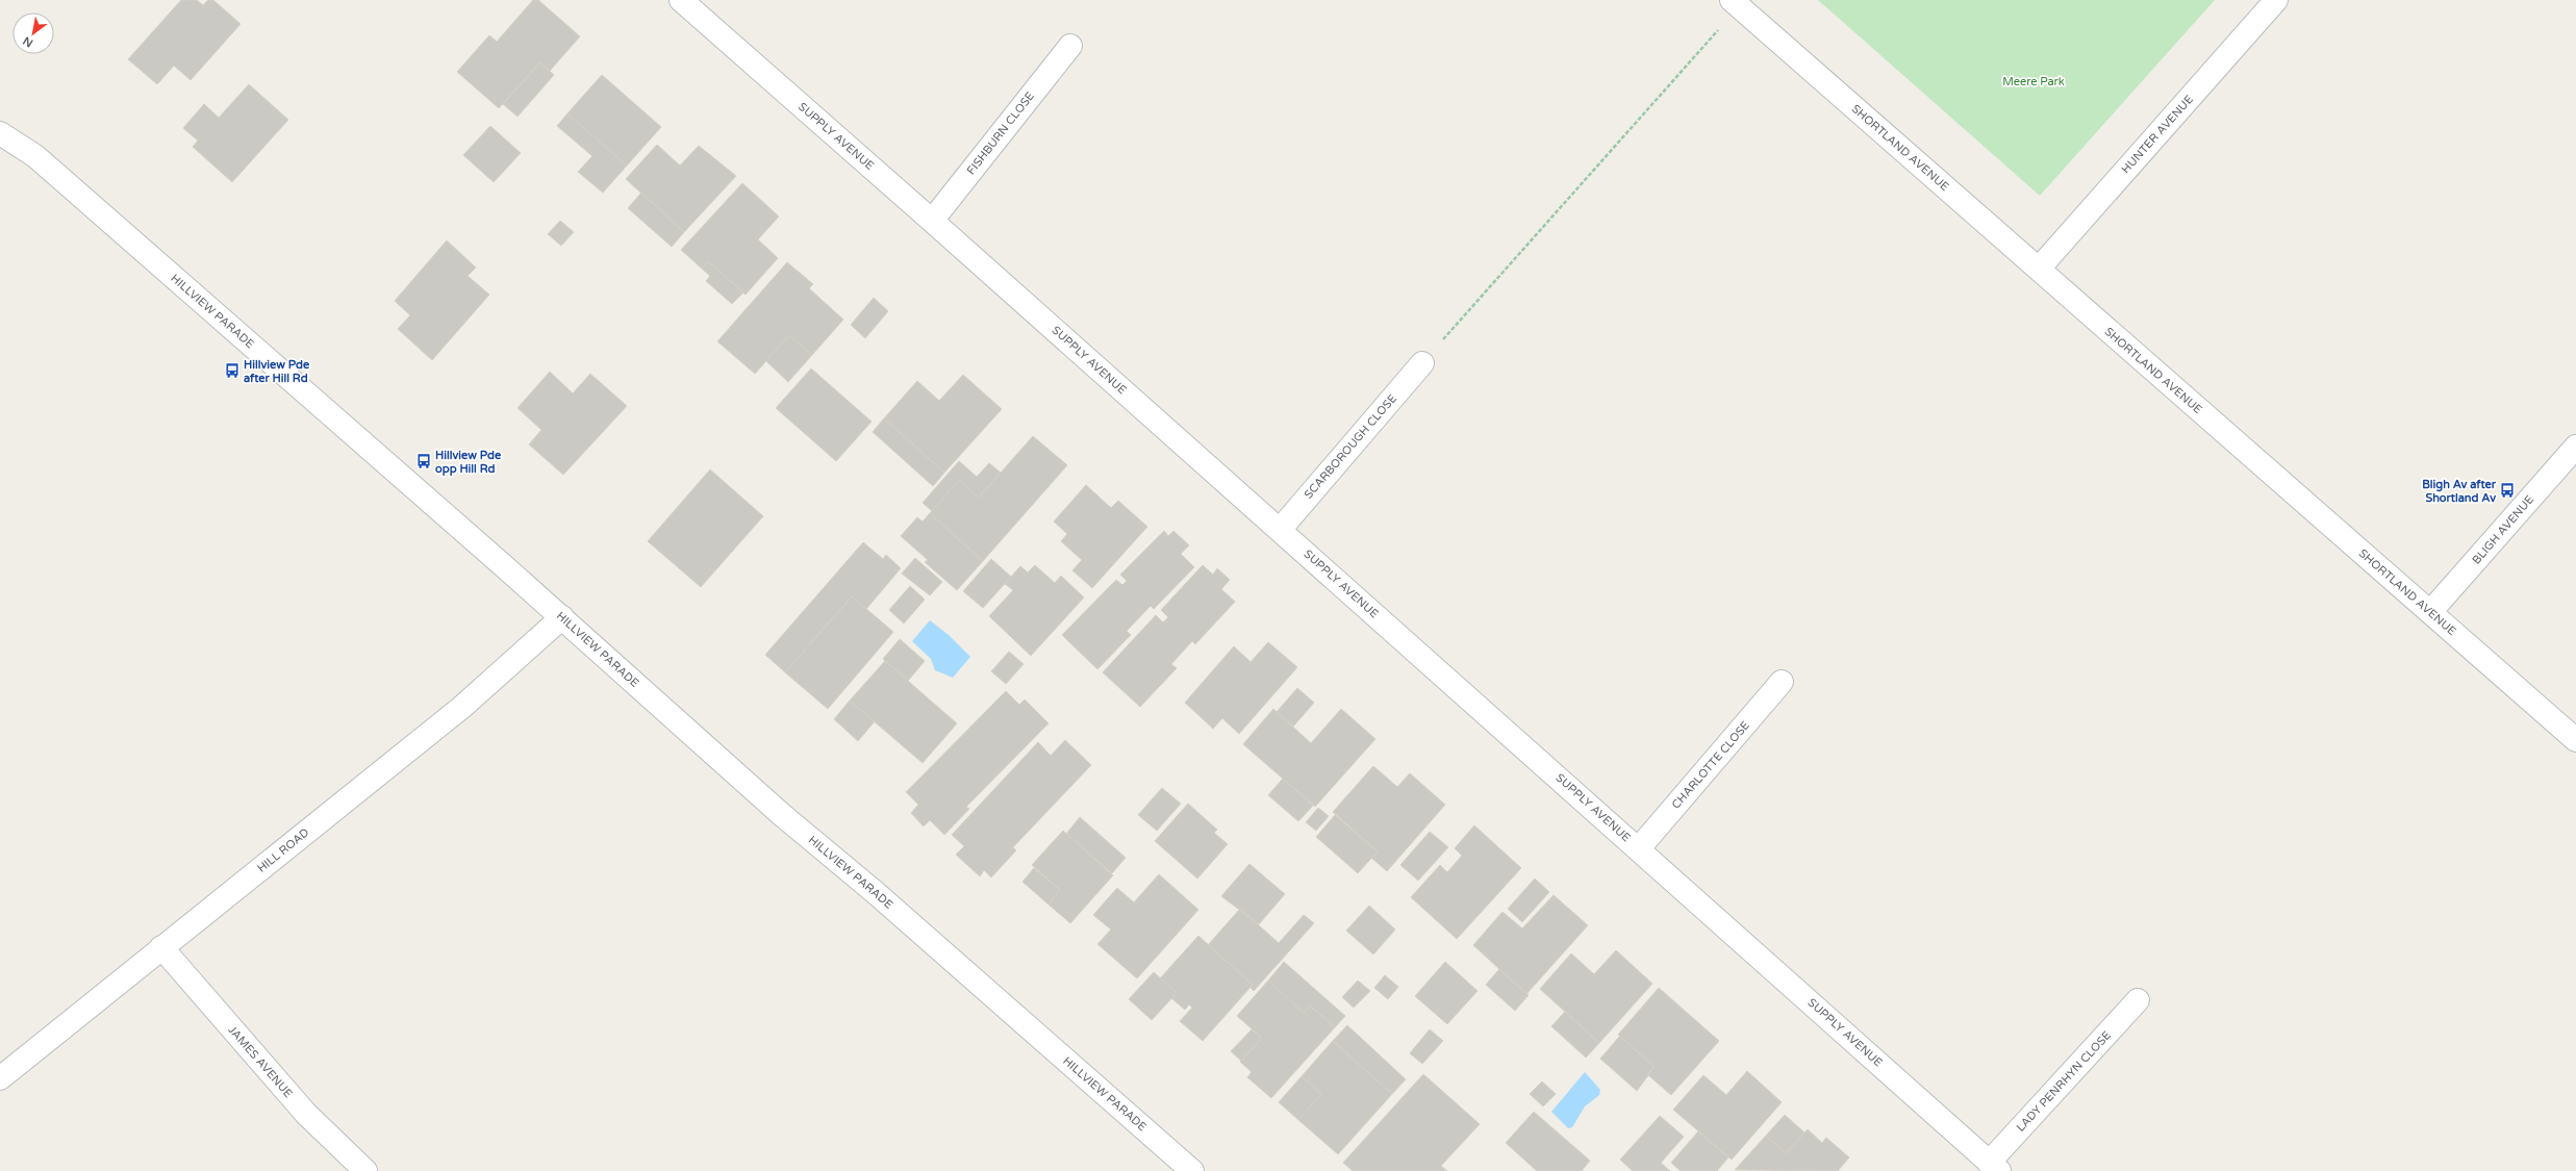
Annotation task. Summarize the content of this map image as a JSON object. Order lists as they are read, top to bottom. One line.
{"streets":{"street":["FISHBURN CLOSE","HUNTER AVENUE","SUPPLY AVENUE","SHORTLAND AVENUE","HILLVIEW PARADE","SCARBOROUGH CLOSE","BLIGH AVENUE","CHARLOTTE CLOSE","HILL ROAD","JAMES AVENUE","LADY PENRHYN CLOSE"]},"crossings":[["FISHBURN CLOSE","SUPPLY AVENUE"],["HUNTER AVENUE","SHORTLAND AVENUE"],["SUPPLY AVENUE","SCARBOROUGH CLOSE"],["SUPPLY AVENUE","CHARLOTTE CLOSE"],["SUPPLY AVENUE","LADY PENRHYN CLOSE"],["SHORTLAND AVENUE","BLIGH AVENUE"],["HILLVIEW PARADE","HILL ROAD"],["HILL ROAD","JAMES AVENUE"]],"parks":["Meere Park"],"places":{"bus stop":["Hillview Pde after Hill Rd","Hillview Pde opp Hill Rd","Bligh Av after Shortland Av"]},"north":"bottom left"}
